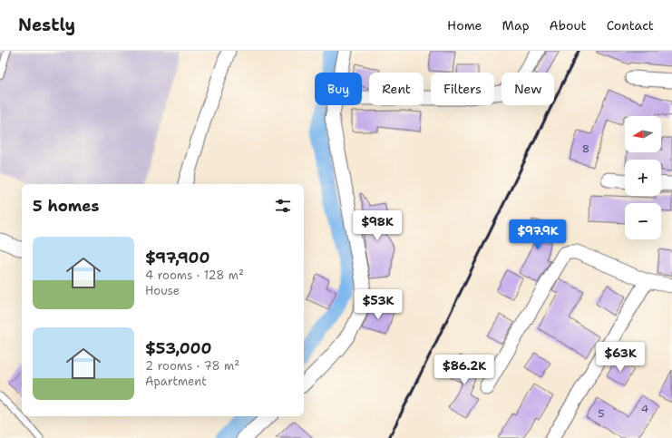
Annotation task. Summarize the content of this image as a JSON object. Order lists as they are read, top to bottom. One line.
{"house_numbers":["8","4","5"],"north":"left","page":{"header":"Nestly","nav":["Home","Map","About","Contact"],"chip":["Buy","Rent","Filters","New"],"map_buttons":["+","−"],"heading":"5 homes","price":["$98K","$97.9K","$53K","$63K","$86.2K"],"list":[{"name":"$97,900","note":"4 rooms · 128 m² · House"},{"name":"$53,000","note":"2 rooms · 78 m² · Apartment"}]}}
